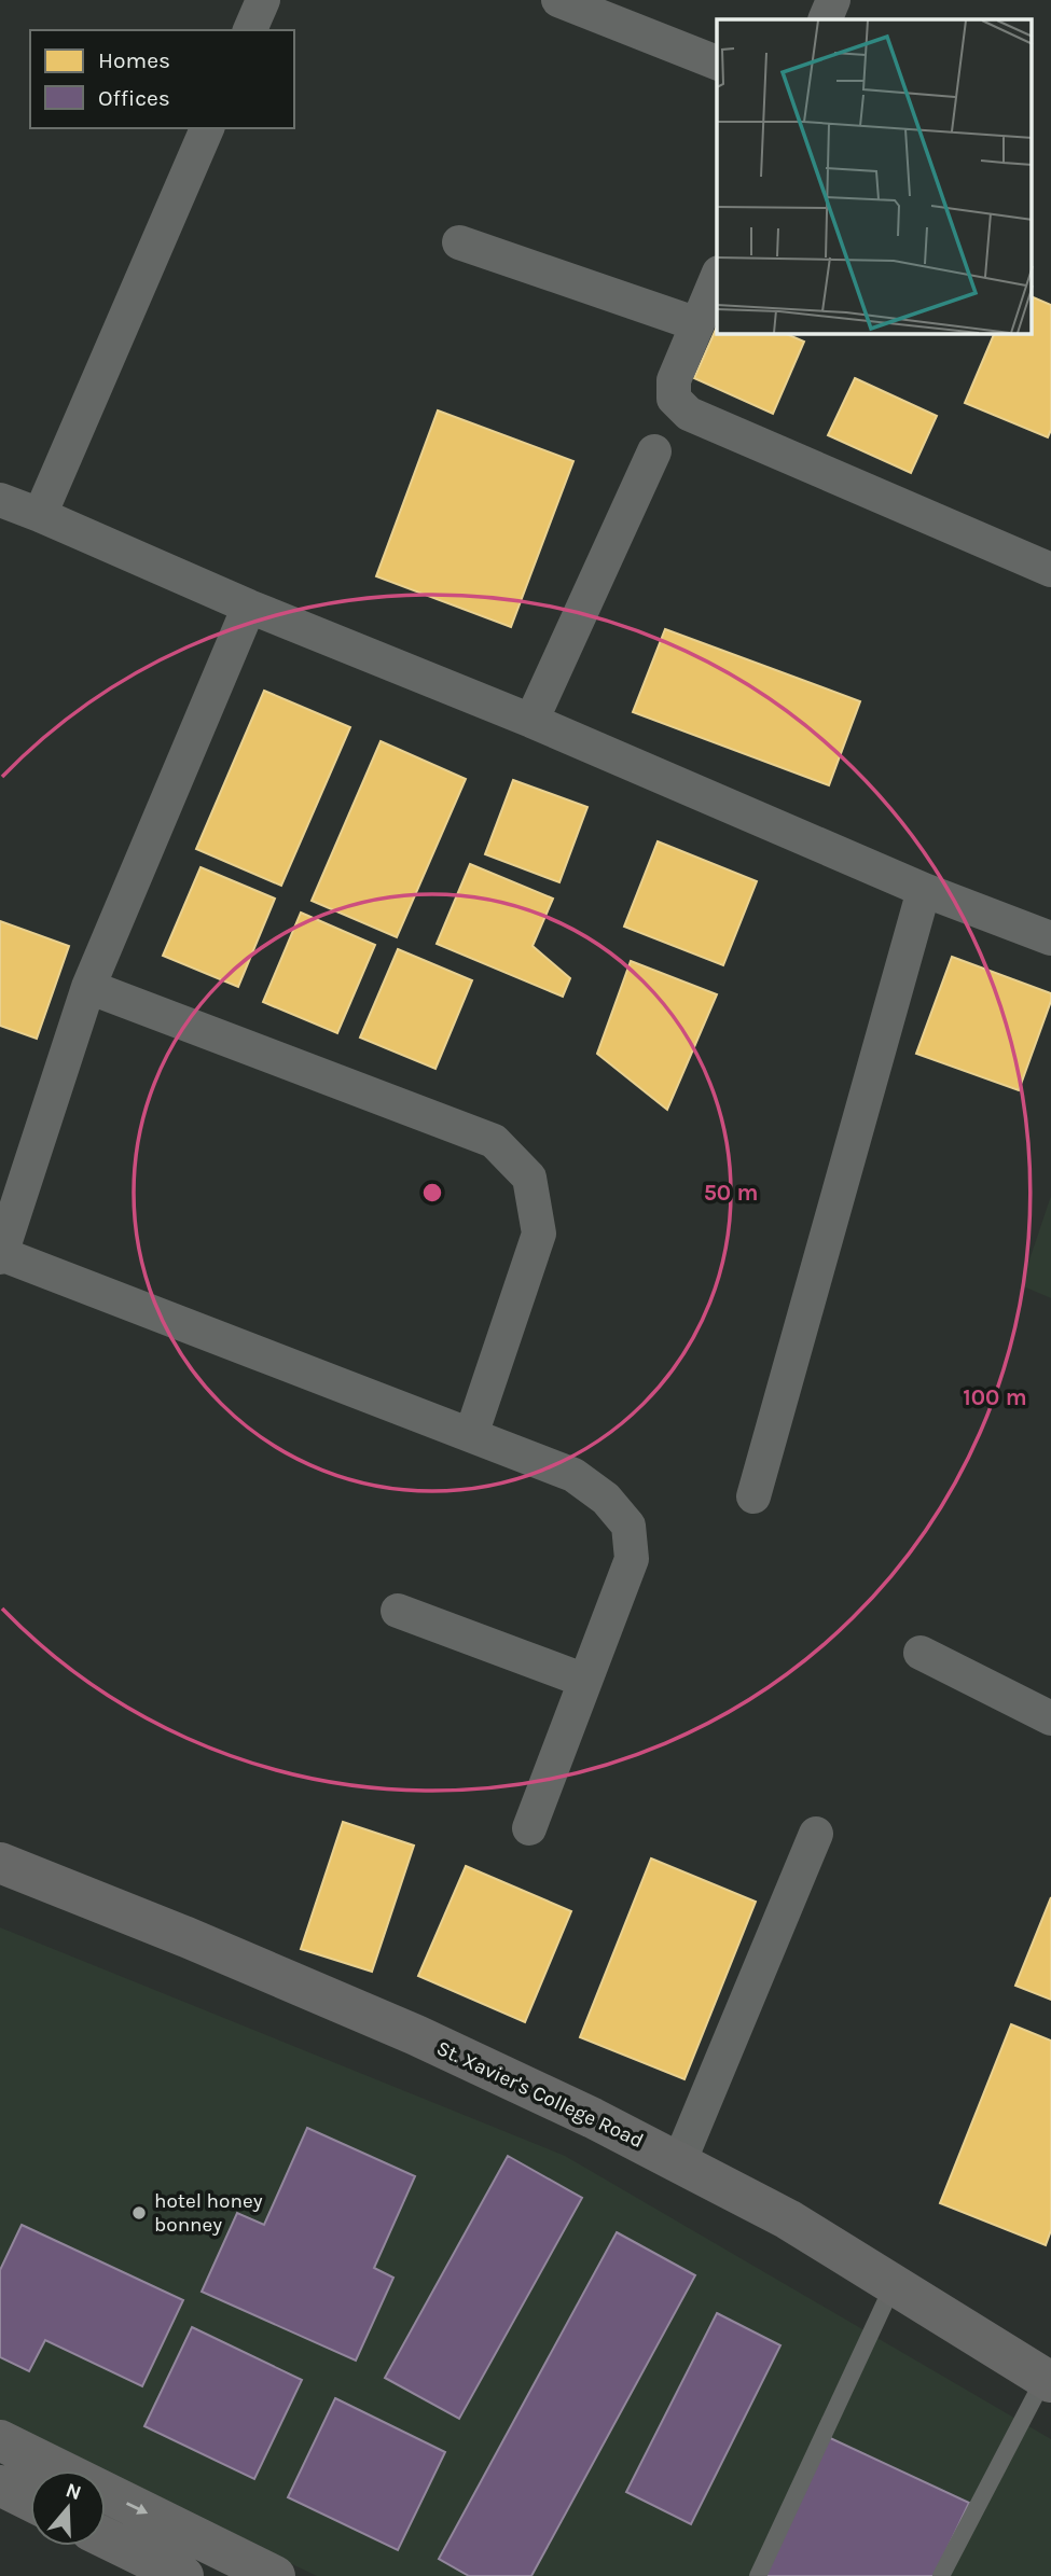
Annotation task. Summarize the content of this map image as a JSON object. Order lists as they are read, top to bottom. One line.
{"streets":{"street":["St. Xavier's College Road"]},"places":["hotel honey bonney"],"legend":["Homes","Offices"],"north":"top","rings":["50 m","100 m"]}
